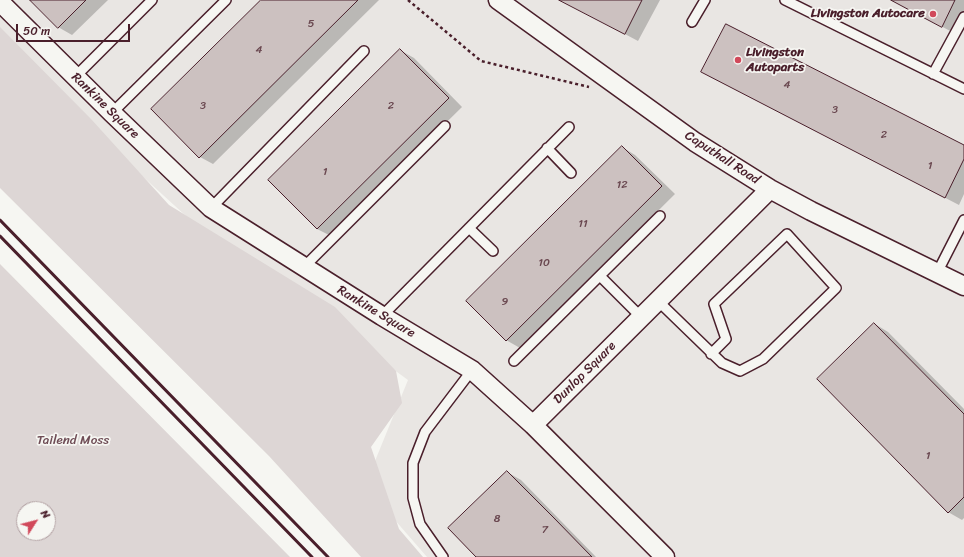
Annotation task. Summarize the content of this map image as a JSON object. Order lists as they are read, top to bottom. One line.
{"streets":{"street":["Rankine Square","Caputhall Road","Dunlop Square"]},"crossings":[["Rankine Square","Dunlop Square"],["Caputhall Road","Dunlop Square"]],"parks":["Tailend Moss"],"places":["Livingston Autocare","Livingston Autoparts"],"house_numbers":["5","4","4","3","2","3","2","1","1","12","11","10","9","1","8","7"],"scale_bar":"50 m","north":"top right"}
